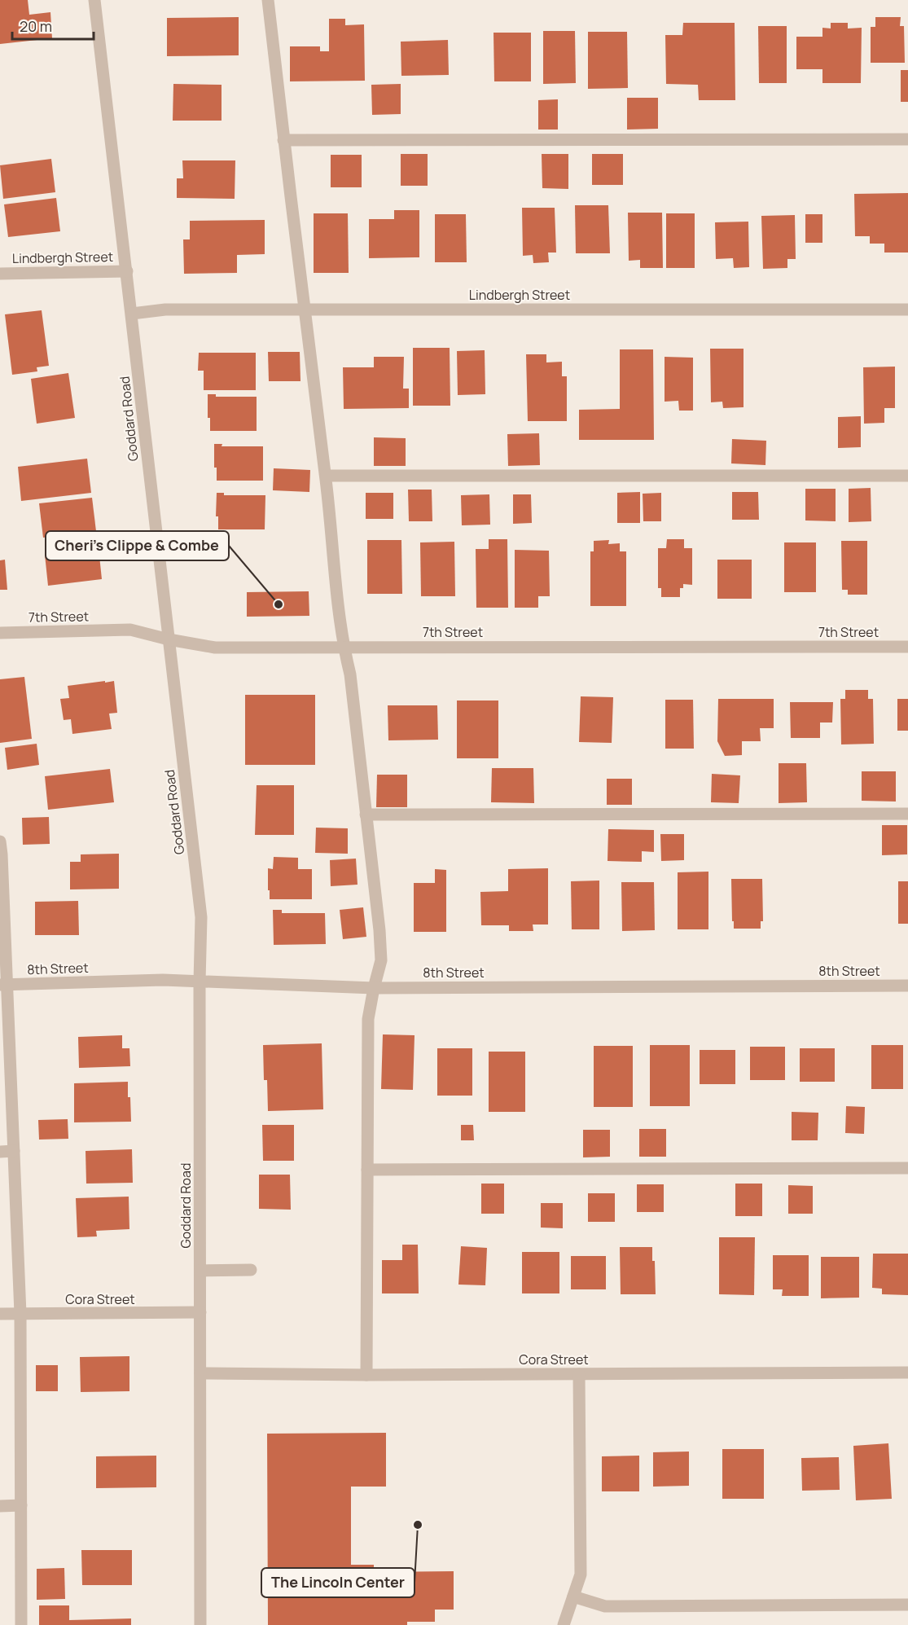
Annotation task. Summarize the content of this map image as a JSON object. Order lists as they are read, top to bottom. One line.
{"streets":{"street":["Lindbergh Street","Goddard Road","7th Street","8th Street","Cora Street"]},"crossings":[["Lindbergh Street","Goddard Road"],["Goddard Road","7th Street"],["Goddard Road","8th Street"],["Goddard Road","Cora Street"]],"places":["Cheri's Clippe & Combe","The Lincoln Center"],"scale_bar":"20 m"}
